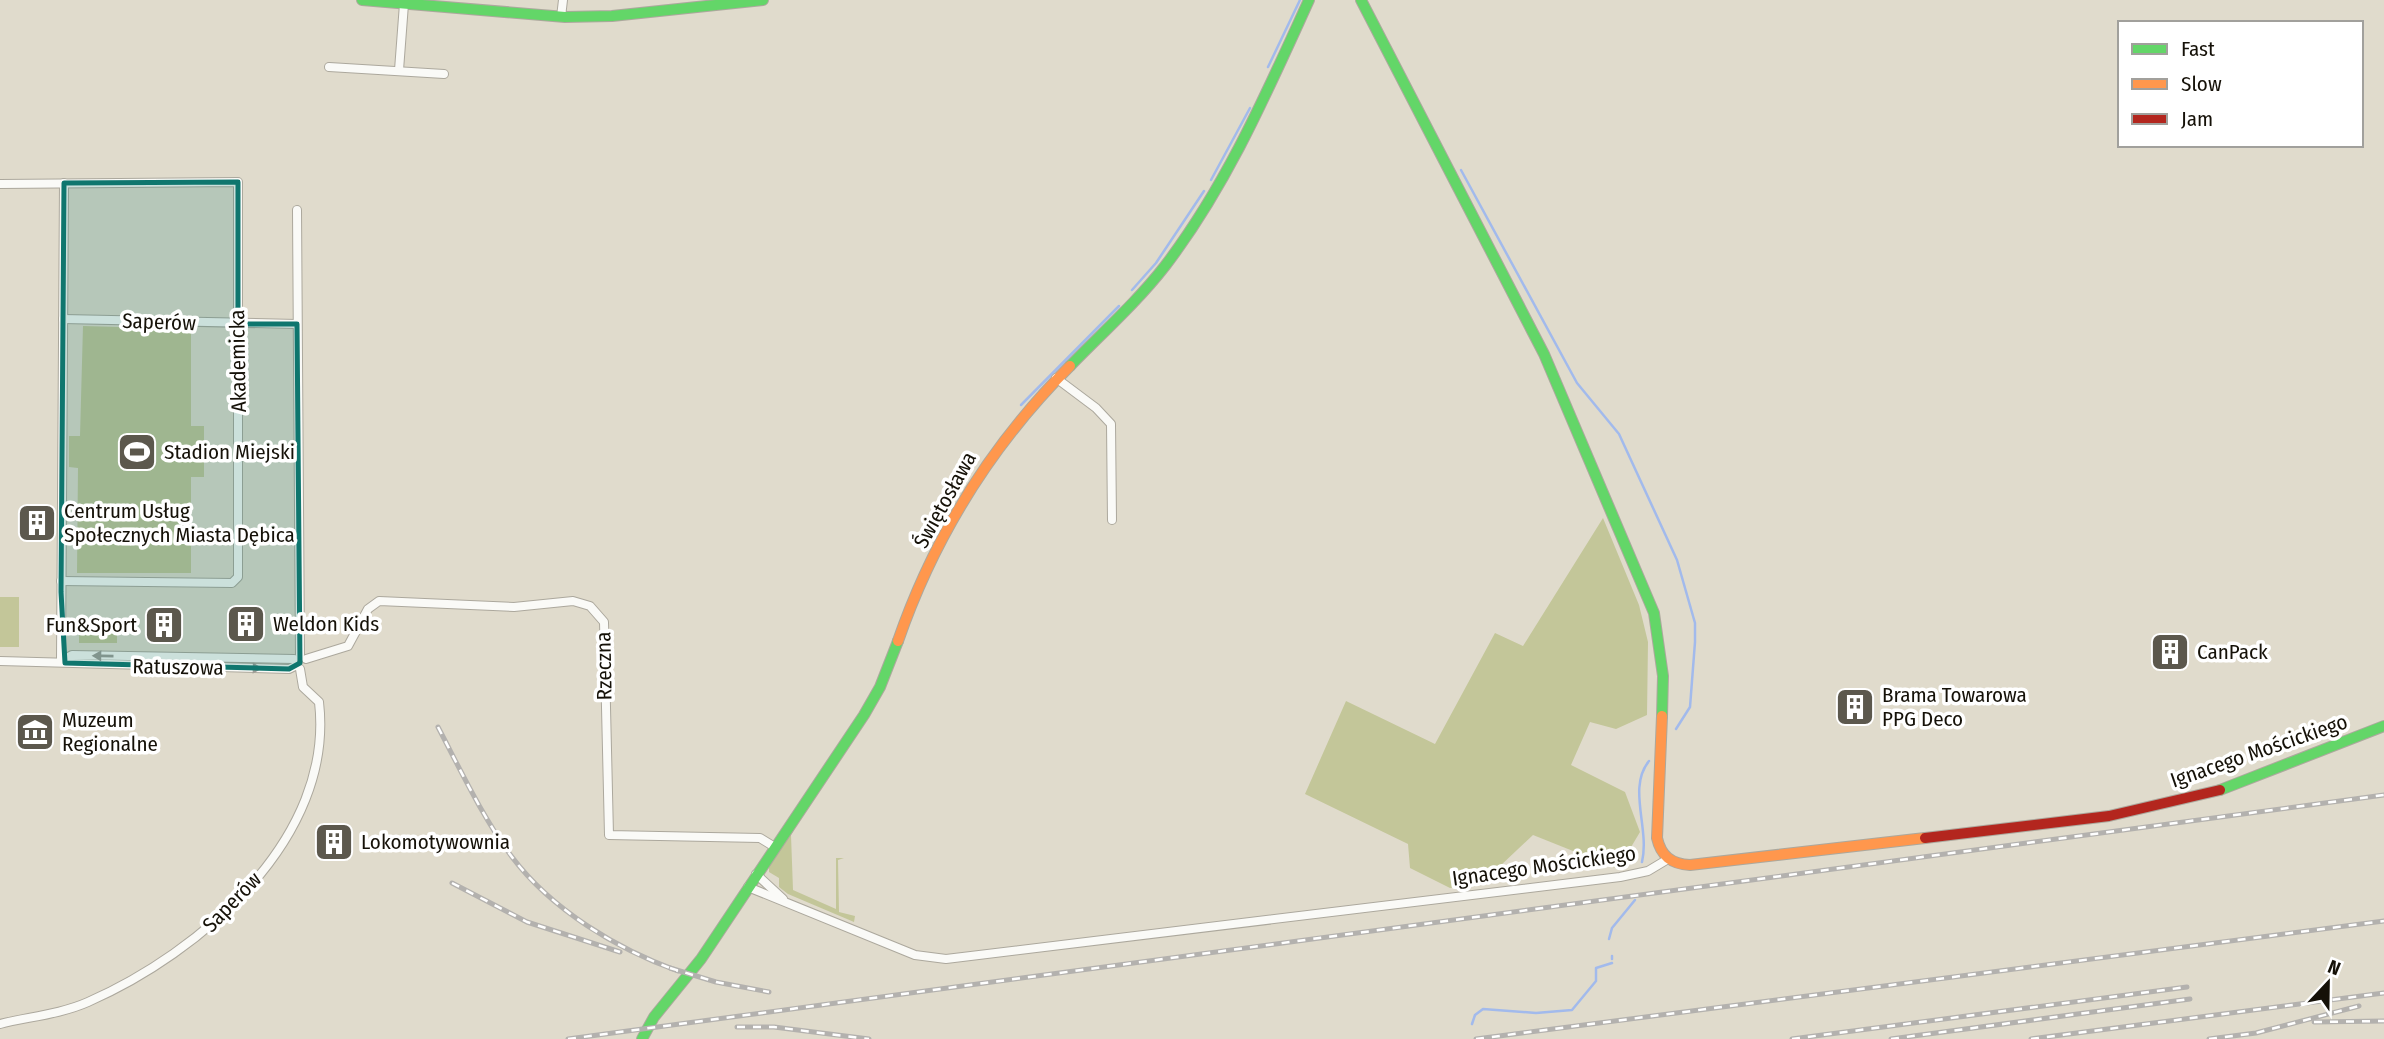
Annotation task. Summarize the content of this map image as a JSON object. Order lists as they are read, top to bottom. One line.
{"streets":{"street":["Saperów","Akademicka","Świętosława","Rzeczna","Ratuszowa","Ignacego Mościckiego"]},"crossings":[["Saperów","Akademicka"],["Saperów","Rzeczna"],["Saperów","Ratuszowa"],["Świętosława","Rzeczna"],["Świętosława","Ignacego Mościckiego"],["Rzeczna","Ratuszowa"]],"places":{"sports":["Stadion Miejski"],"building":["Centrum Usług Społecznych Miasta Dębica","Weldon Kids","Fun&Sport","CanPack","Brama Towarowa PPG Deco","Lokomotywownia"],"museum":["Muzeum Regionalne"]},"legend":["Fast","Slow","Jam"],"north":"top"}
